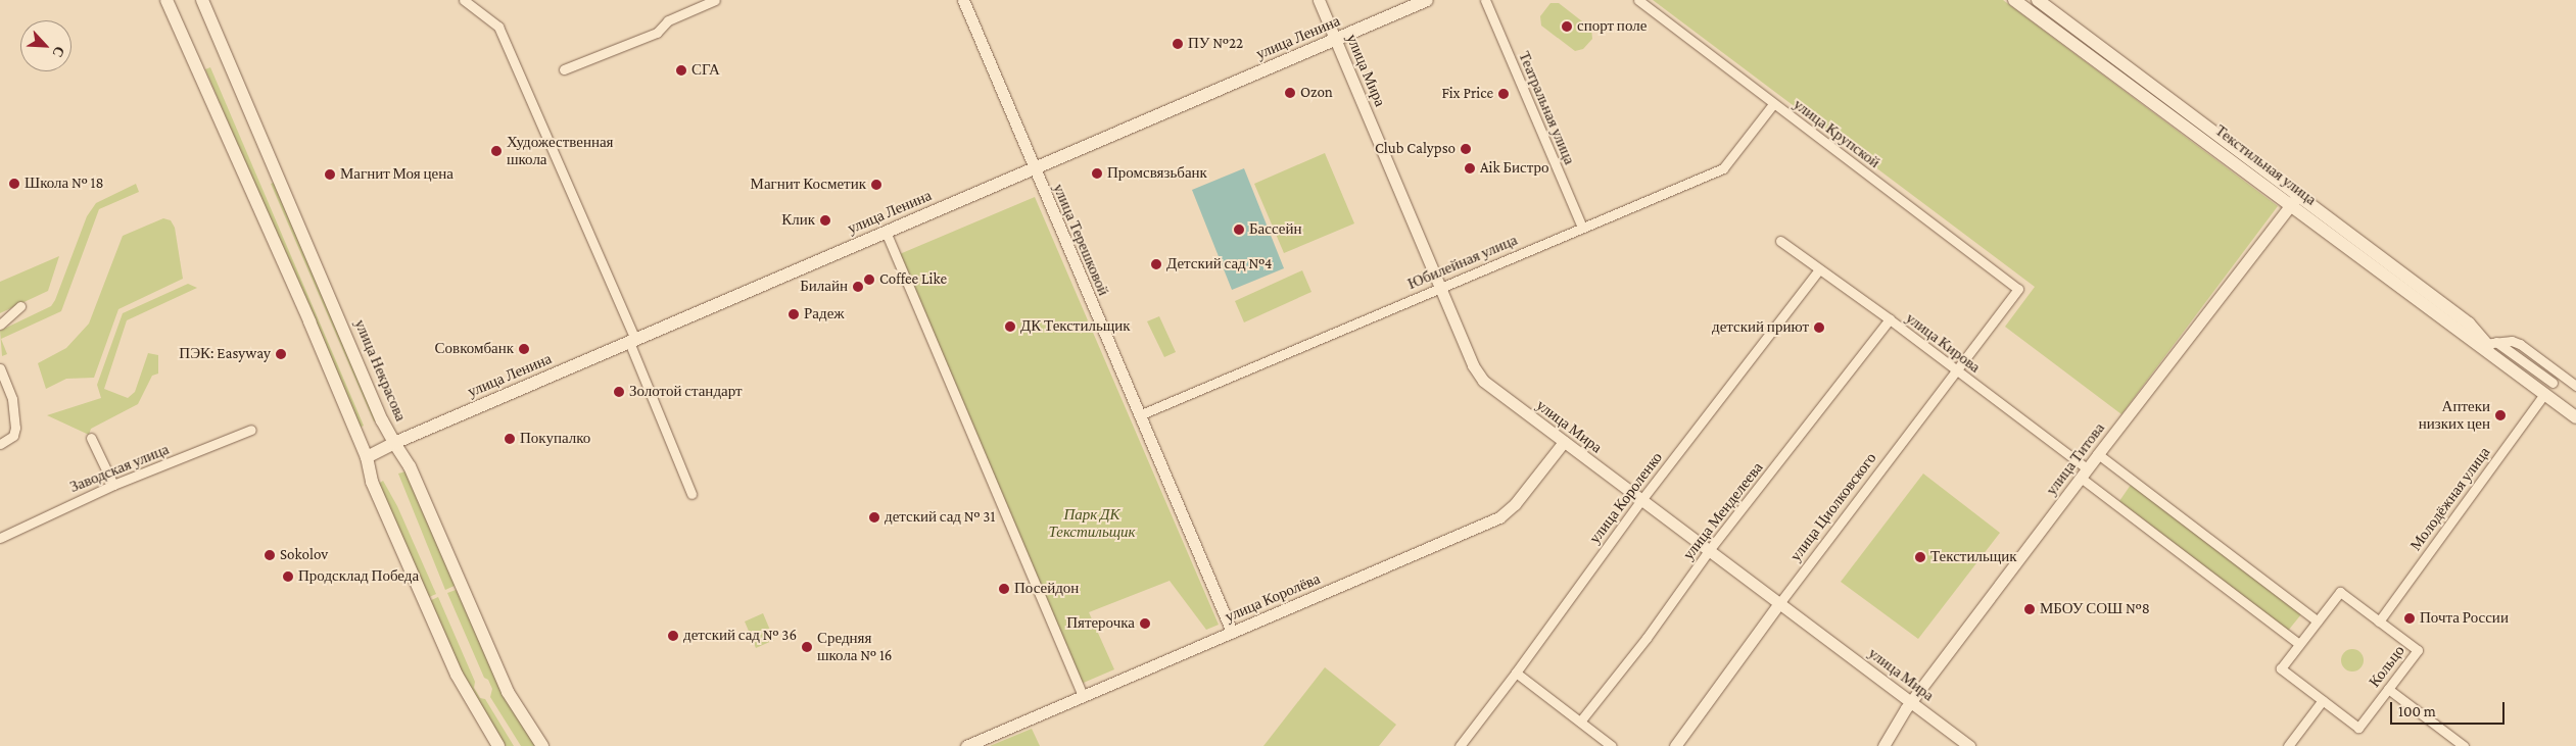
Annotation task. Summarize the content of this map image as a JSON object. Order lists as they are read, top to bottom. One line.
{"streets":{"main road":["улица Ленина","Текстильная улица","улица Некрасова"],"street":["улица Мира","Театральная улица","улица Крупской","улица Терешковой","Юбилейная улица","улица Кирова","улица Титова","Заводская улица","улица Короленко","Молодёжная улица","улица Циолковского","улица Менделеева","улица Королёва","Кольцо"]},"crossings":[["улица Ленина","улица Мира"],["улица Ленина","улица Терешковой"],["улица Ленина","улица Некрасова"],["улица Мира","Юбилейная улица"],["улица Мира","улица Титова"],["улица Мира","улица Короленко"],["улица Мира","улица Циолковского"],["улица Мира","улица Менделеева"],["улица Мира","улица Королёва"],["Театральная улица","Юбилейная улица"],["улица Крупской","Юбилейная улица"],["улица Крупской","улица Циолковского"],["Текстильная улица","улица Титова"],["Текстильная улица","Молодёжная улица"],["улица Терешковой","Юбилейная улица"],["улица Терешковой","улица Королёва"],["улица Кирова","улица Титова"],["улица Кирова","улица Короленко"],["улица Кирова","улица Циолковского"],["улица Кирова","улица Менделеева"],["улица Кирова","Кольцо"],["Молодёжная улица","Кольцо"]],"parks":["Парк ДК Текстильщик"],"places":["спорт поле","ПУ №22","СГА","Ozon","Fix Price","Club Calypso","Художественная школа","Aik Бистро","Промсвязьбанк","Магнит Моя цена","Школа № 18","Магнит Косметик","Клик","Бассейн","Детский сад №4","Coffee Like","Билайн","Радеж","ДК Текстильщик","детский приют","Совкомбанк","ПЭК: Easyway","Золотой стандарт","Аптеки низких цен","Покупалко","детский сад № 31","Sokolov","Текстильщик","Продсклад Победа","Посейдон","МБОУ СОШ №8","Почта России","Пятерочка","детский сад № 36","Средняя школа № 16"],"scale_bar":"100 m","north":"bottom right"}
